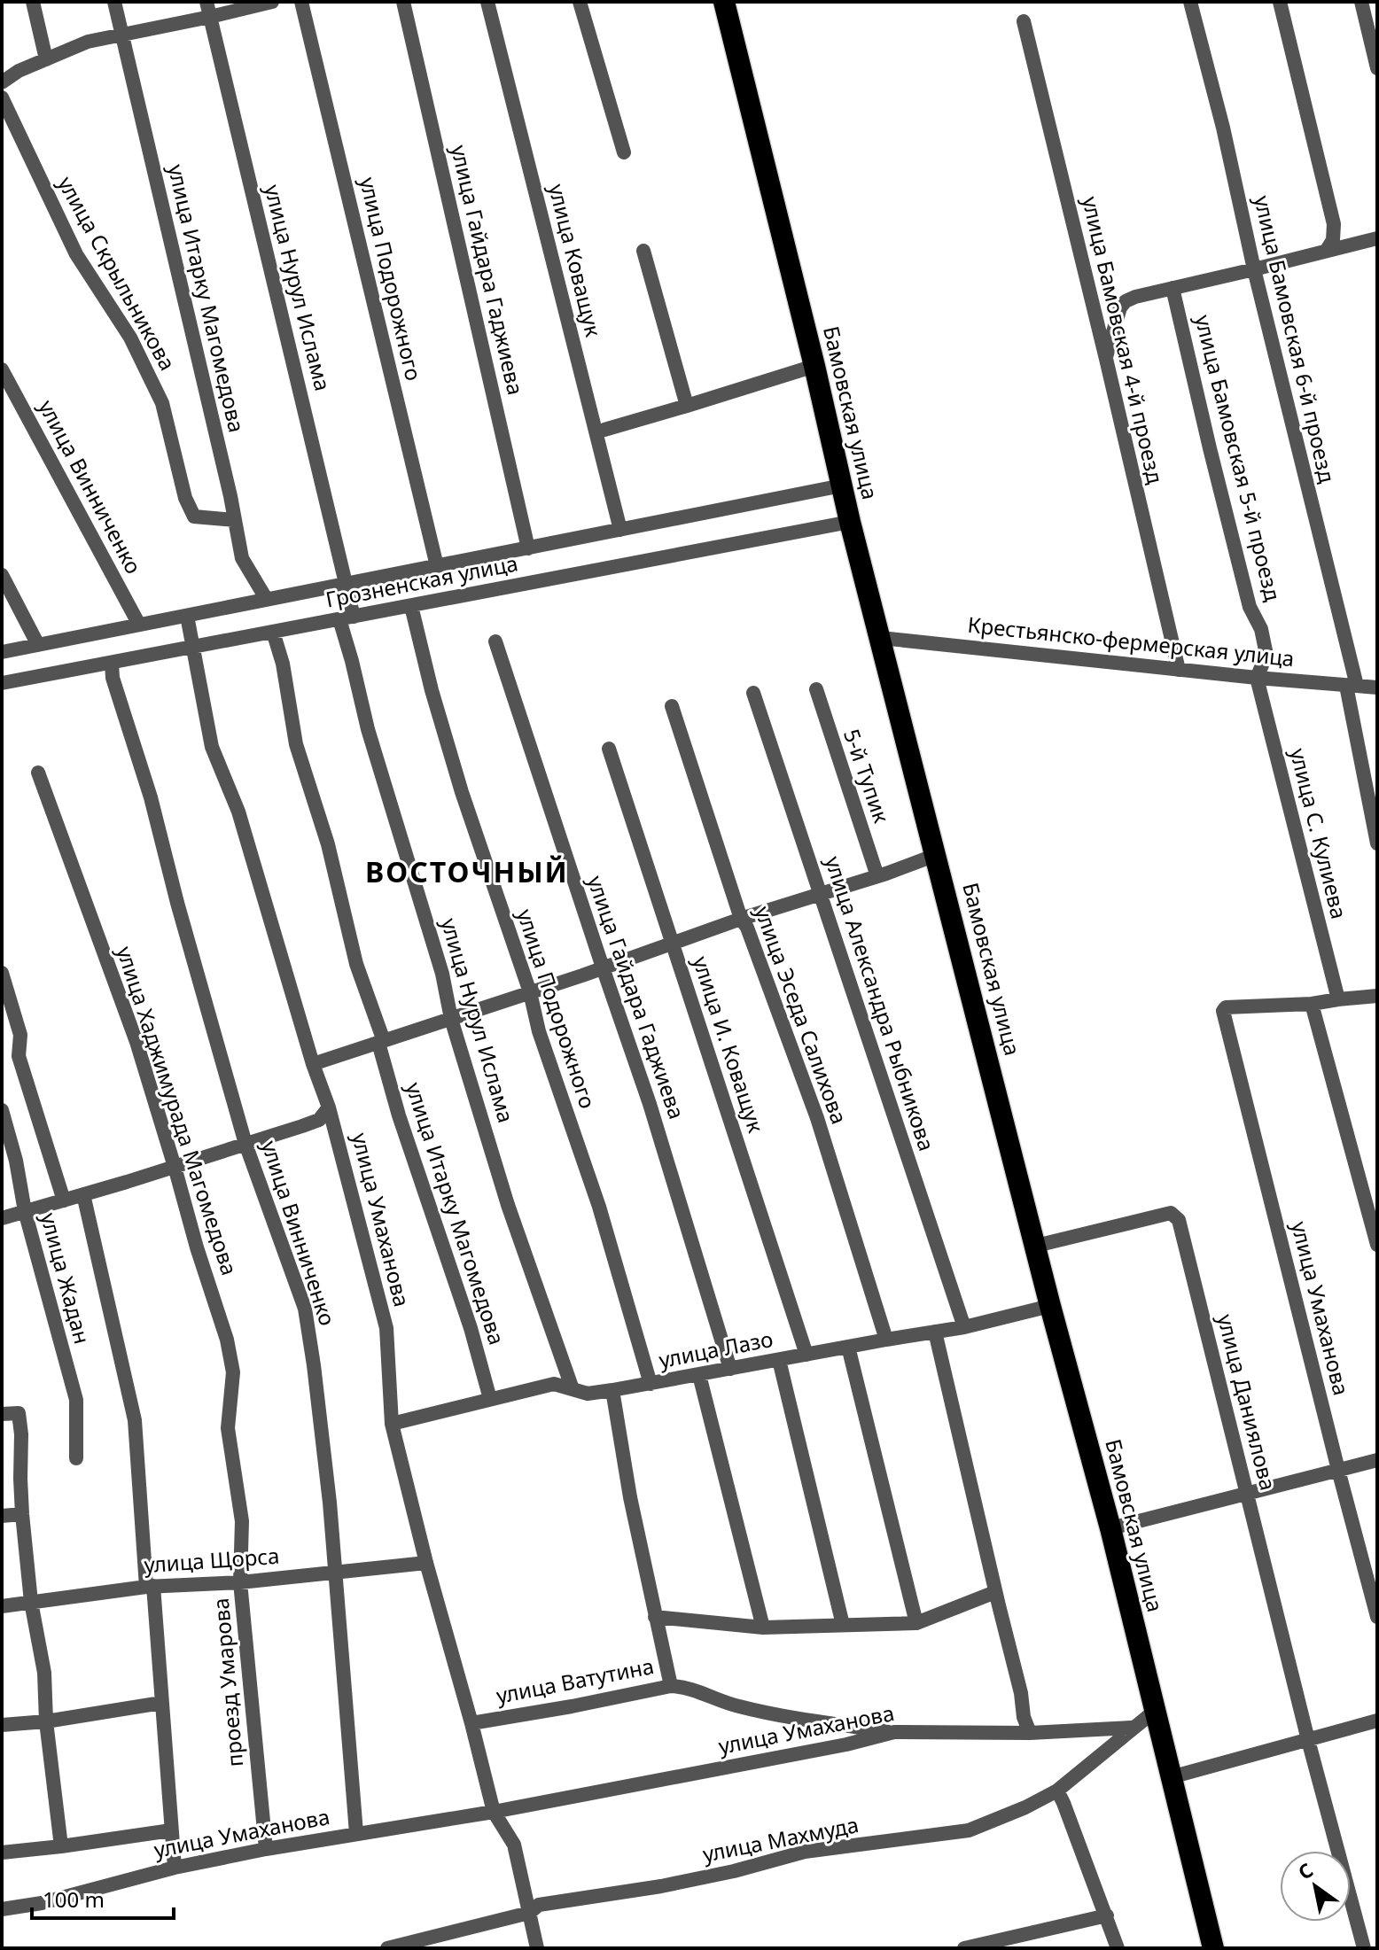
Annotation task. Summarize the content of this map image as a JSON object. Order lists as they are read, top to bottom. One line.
{"streets":{"highway":["Бамовская улица"],"street":["улица Коващук","улица Гайдара Гаджиева","улица Скрыльникова","улица Подорожного","улица Нурул Ислама","улица Итарку Магомедова","улица Бамовская 6-й проезд","улица Бамовская 4-й проезд","улица Бамовская 5-й проезд","улица Винниченко","Грозненская улица","Крестьянско-фермерская улица","5-й Тупик","улица С. Кулиева","улица Александра Рыбникова","улица Эседа Салихова","улица И. Коващук","улица Хаджимурада Магомедова","улица Умаханова","улица Жадан","улица Лазо","улица Даниялова","улица Щорса","улица Ватутина","проезд Умарова","улица Махмуда"]},"crossings":[["улица Коващук","Грозненская улица"],["улица Гайдара Гаджиева","Грозненская улица"],["улица Гайдара Гаджиева","улица Лазо"],["улица Скрыльникова","улица Итарку Магомедова"],["улица Подорожного","Грозненская улица"],["улица Подорожного","улица Лазо"],["улица Нурул Ислама","Грозненская улица"],["улица Нурул Ислама","улица Лазо"],["улица Итарку Магомедова","Грозненская улица"],["улица Итарку Магомедова","улица Лазо"],["улица Бамовская 6-й проезд","Крестьянско-фермерская улица"],["улица Бамовская 4-й проезд","Крестьянско-фермерская улица"],["Бамовская улица","Грозненская улица"],["Бамовская улица","Крестьянско-фермерская улица"],["Бамовская улица","улица Лазо"],["Бамовская улица","улица Даниялова"],["Бамовская улица","улица Махмуда"],["улица Бамовская 5-й проезд","Крестьянско-фермерская улица"],["улица Бамовская 5-й проезд","улица С. Кулиева"],["улица Винниченко","Грозненская улица"],["улица Винниченко","улица Умаханова"],["улица Винниченко","улица Щорса"],["Грозненская улица","улица Умаханова"],["Крестьянско-фермерская улица","улица С. Кулиева"],["улица Александра Рыбникова","улица Лазо"],["улица Эседа Салихова","улица Лазо"],["улица И. Коващук","улица Лазо"],["улица Хаджимурада Магомедова","проезд Умарова"],["улица Умаханова","улица Лазо"],["улица Умаханова","улица Щорса"],["улица Умаханова","улица Ватутина"],["улица Умаханова","проезд Умарова"],["улица Умаханова","улица Махмуда"],["улица Щорса","проезд Умарова"]],"districts":["ВОСТОЧНЫЙ"],"scale_bar":"100 m","north":"top left"}
